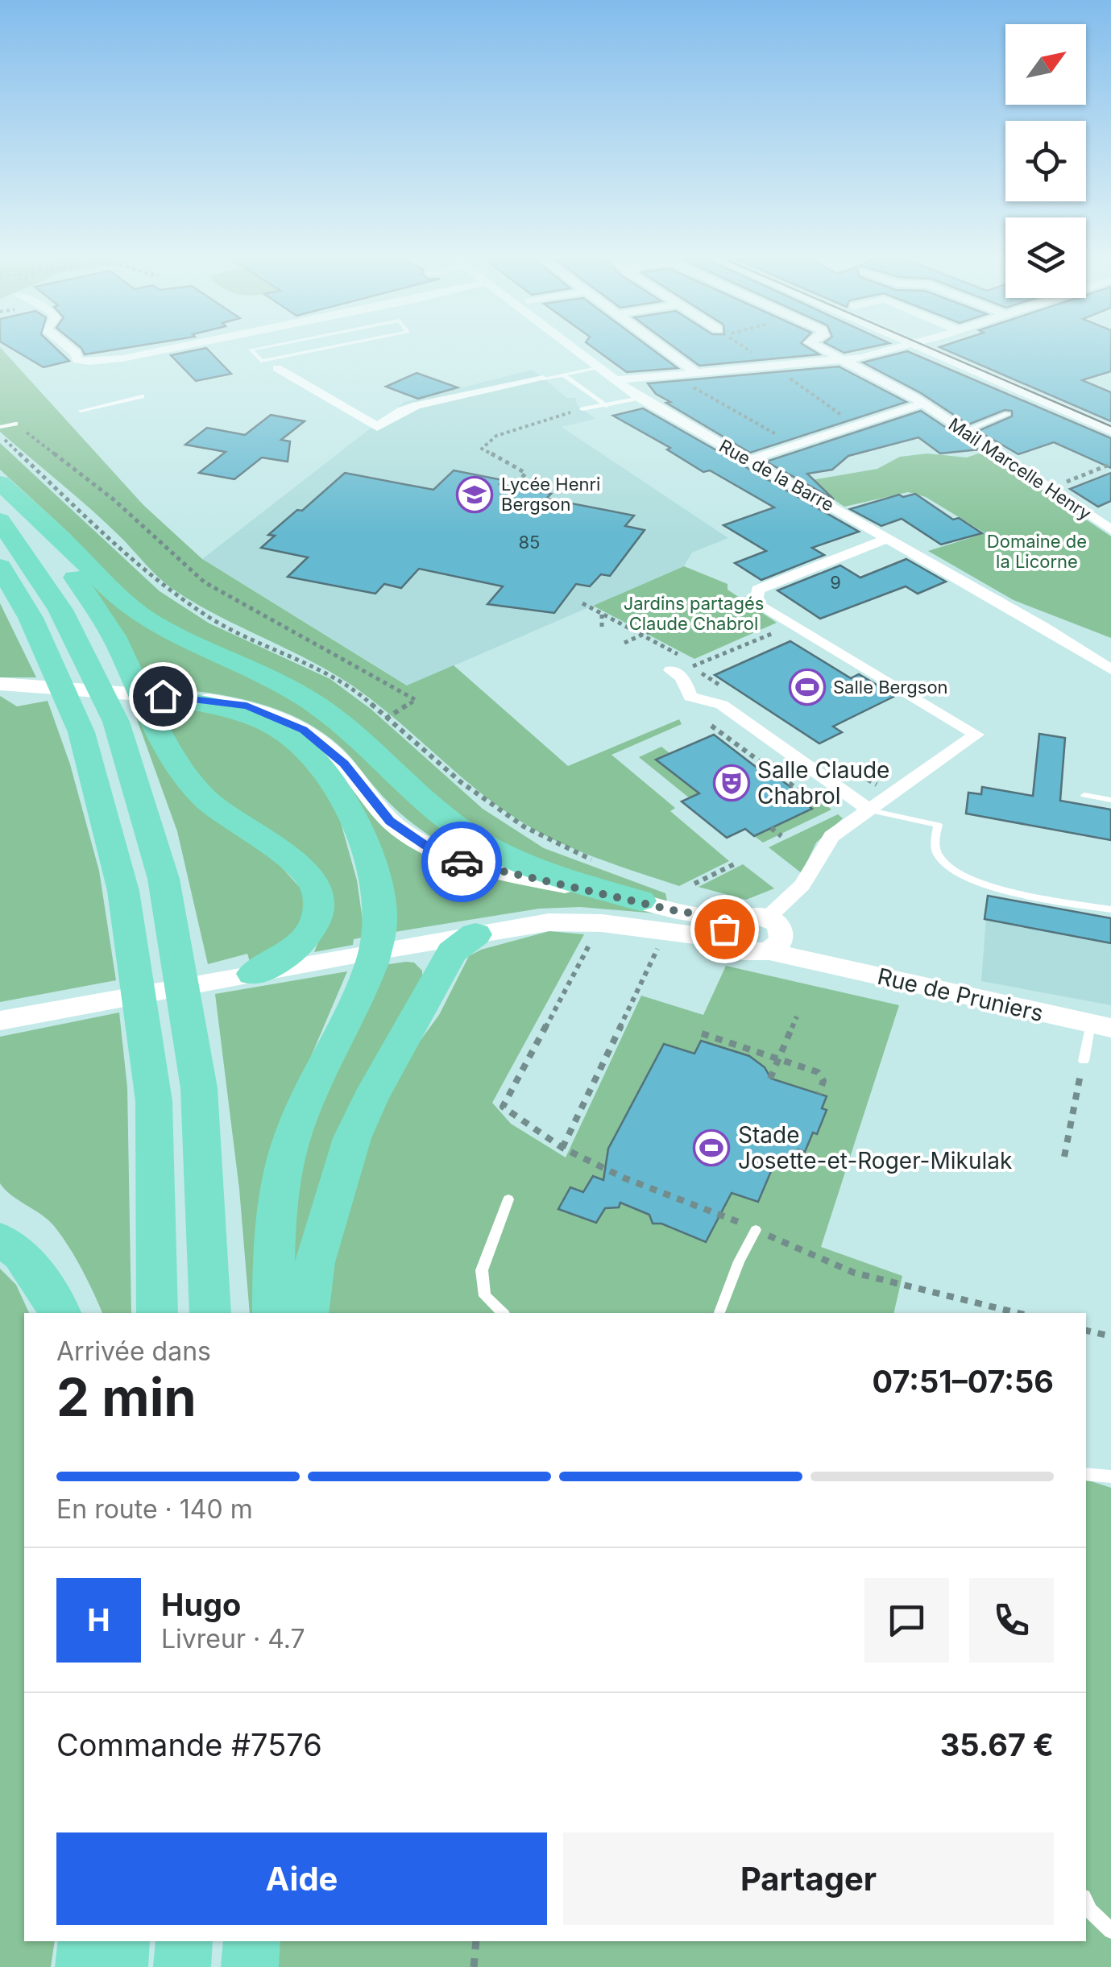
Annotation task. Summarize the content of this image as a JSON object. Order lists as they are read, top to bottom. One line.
{"streets":{"street":["Mail Marcelle Henry","Rue de la Barre","Rue de Pruniers"]},"parks":["Domaine de la Licorne","Jardins partagés Claude Chabrol"],"places":{"school or university":["Lycée Henri Bergson"],"sports":["Salle Bergson","Stade Josette-et-Roger-Mikulak"],"theatre":["Salle Claude Chabrol"]},"house_numbers":["85","9"],"north":"top right","page":{"heading":["2 min","Arrivée dans","07:51–07:56"],"panel":["Hugo","Livreur · 4.7","Commande #7576","35.67 €"],"bar":"En route · 140 m","round":"H","buttons":["Aide","Partager"]}}
